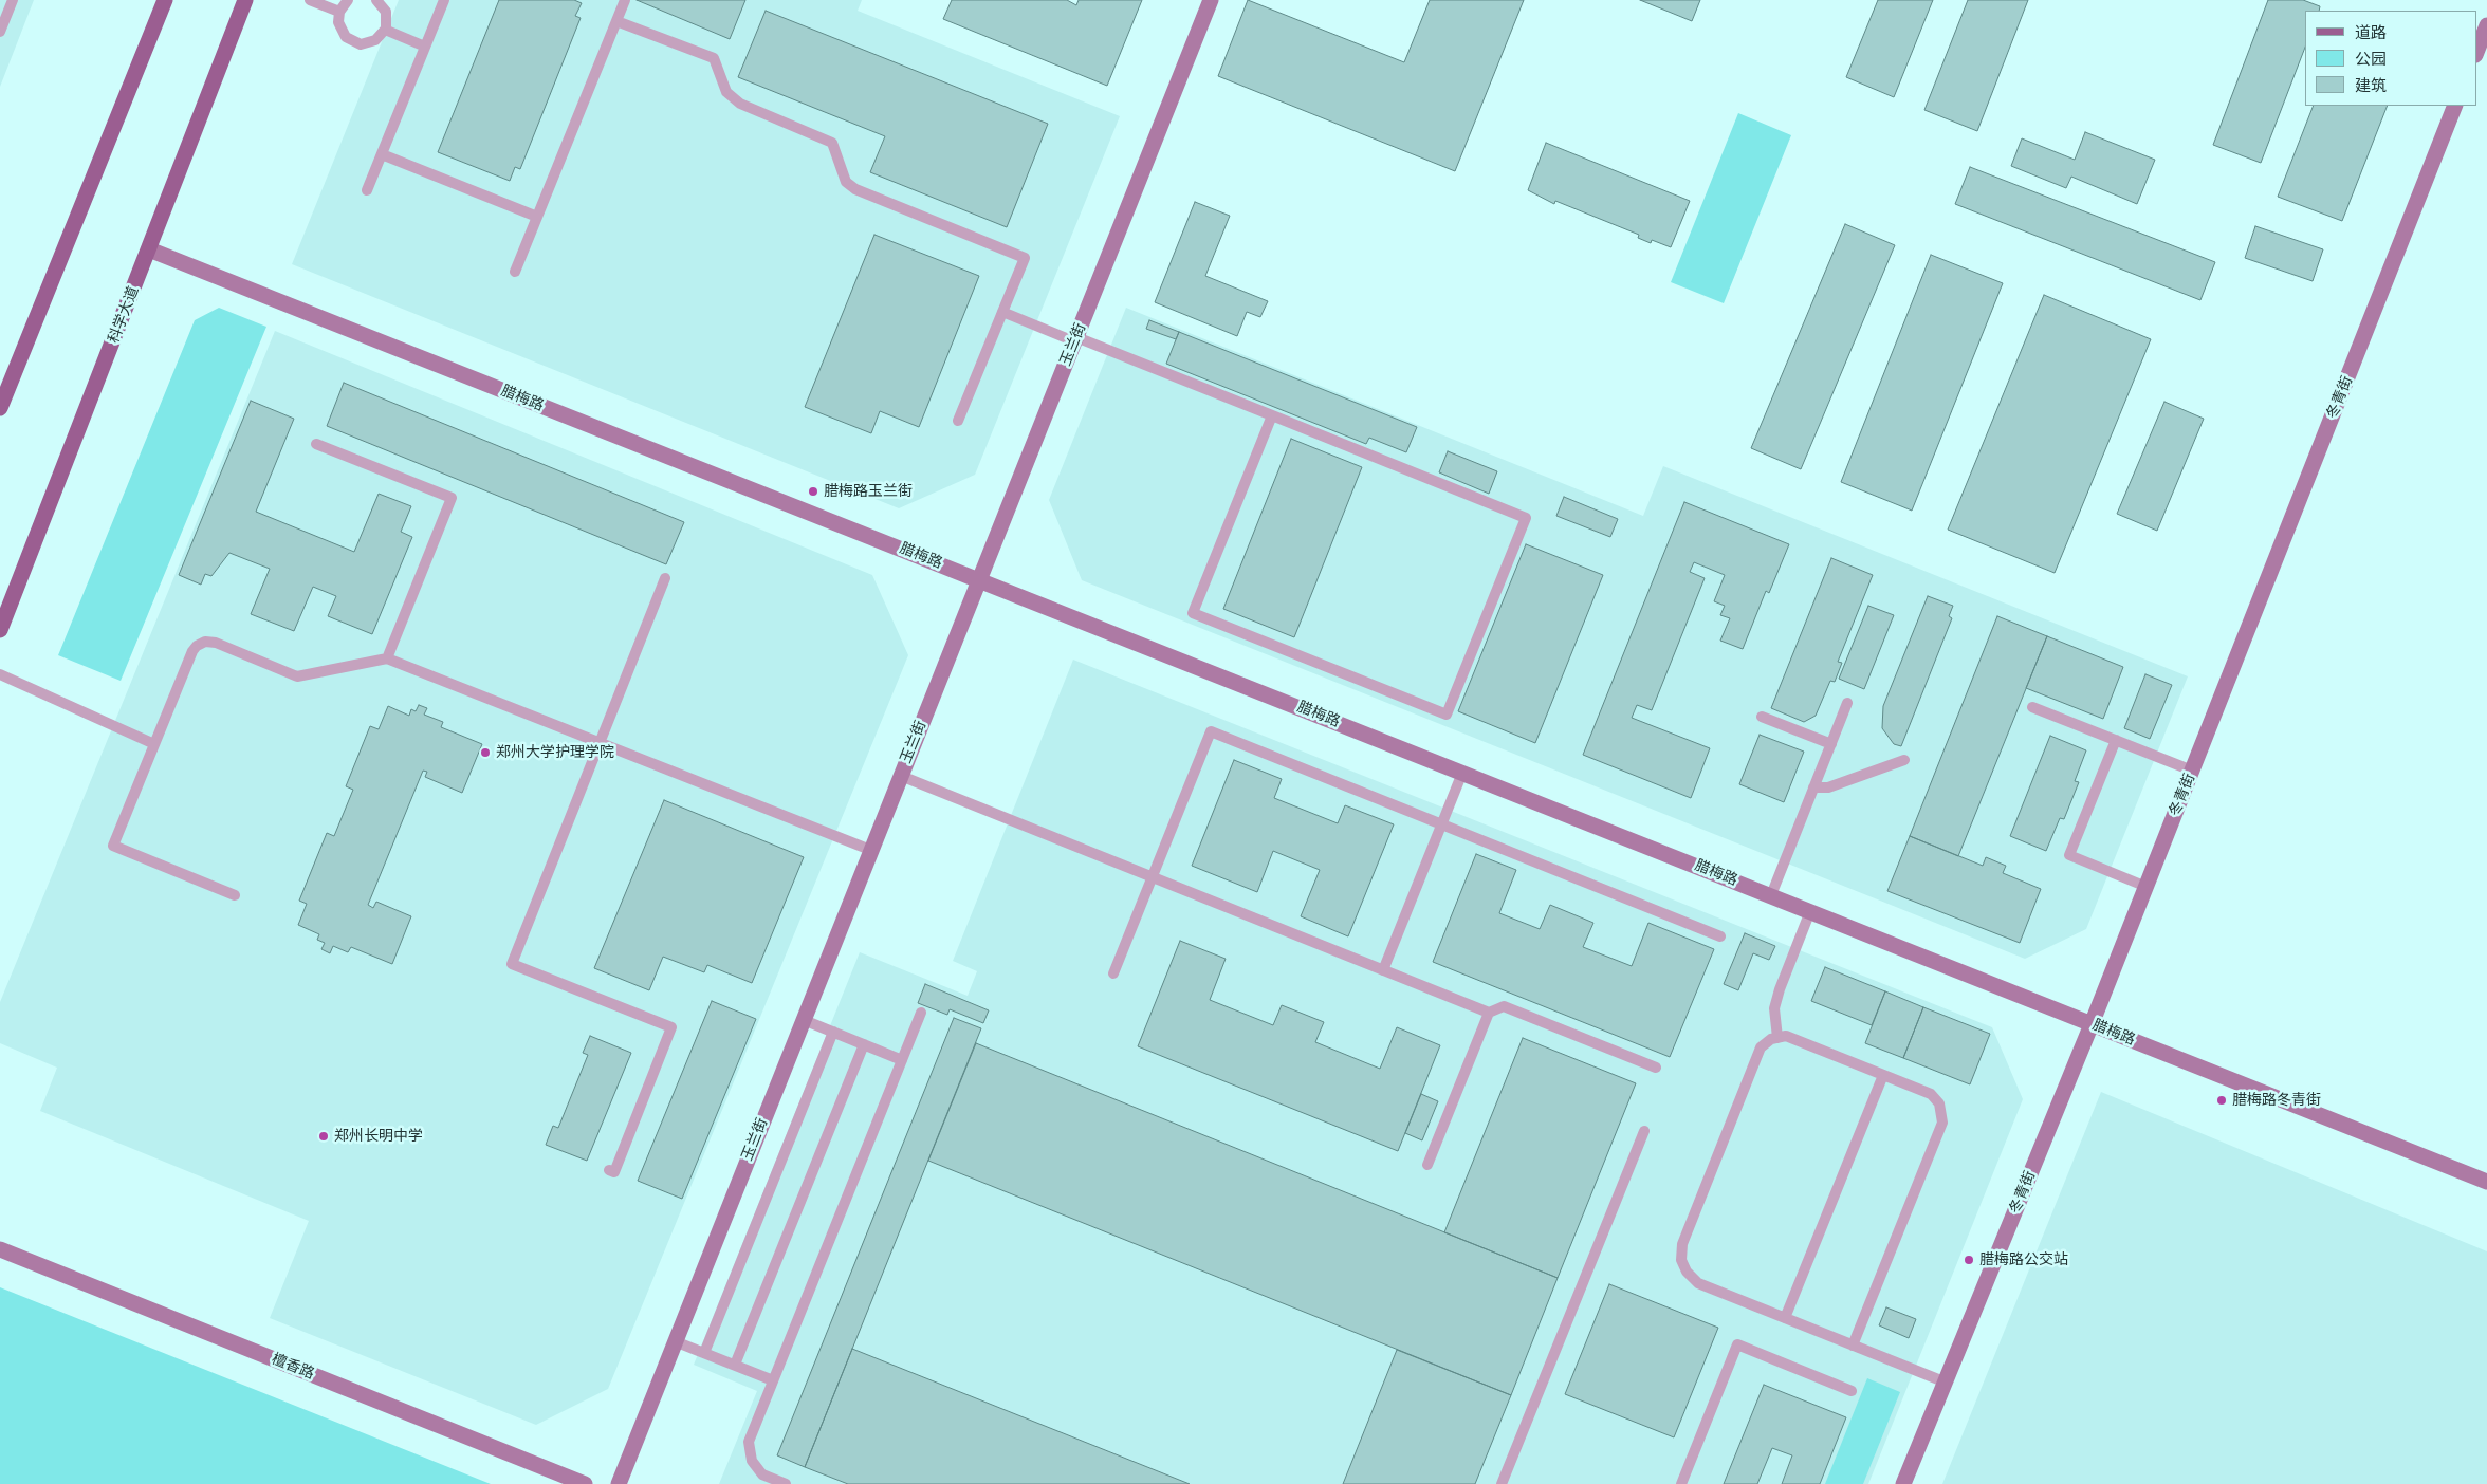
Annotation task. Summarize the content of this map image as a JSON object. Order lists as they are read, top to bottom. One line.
{"streets":{"main road":["科学大道"],"street":["玉兰街","冬青街","腊梅路","檀香路"]},"crossings":[["科学大道","腊梅路"],["玉兰街","腊梅路"],["冬青街","腊梅路"]],"places":["腊梅路玉兰街","郑州大学护理学院","腊梅路冬青街","郑州长明中学","腊梅路公交站"],"legend":["道路","公园","建筑"]}
